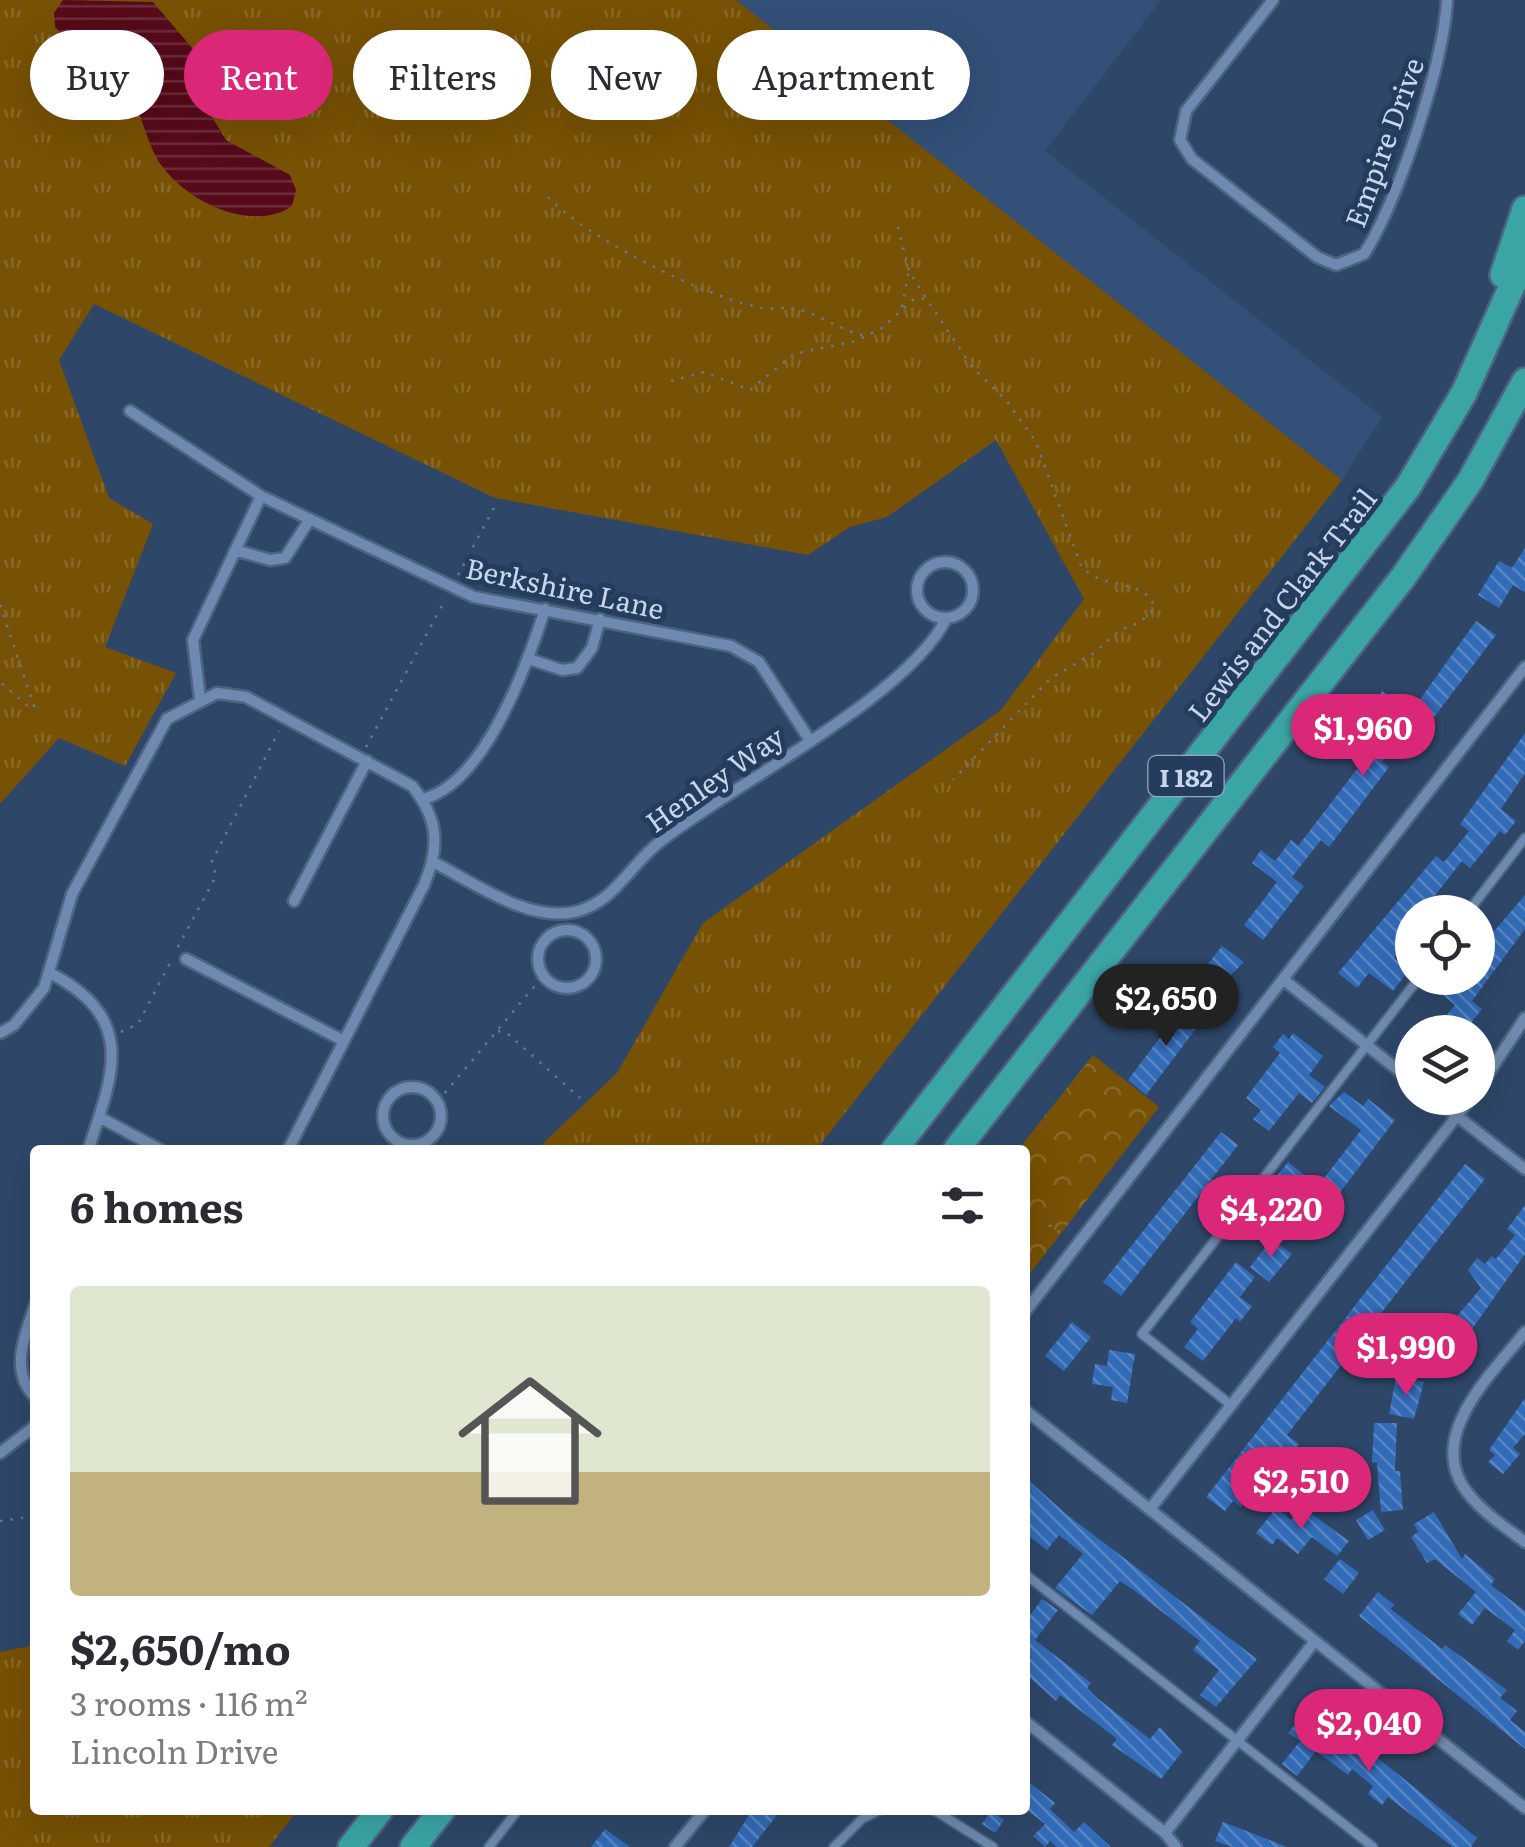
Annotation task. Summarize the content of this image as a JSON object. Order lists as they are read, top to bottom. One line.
{"streets":{"highway":["Lewis and Clark Trail","I 182"],"street":["Empire Drive","Berkshire Lane","Henley Way"]},"crossings":[["Berkshire Lane","Henley Way"]],"page":{"chip":["Buy","Rent","Filters","New","Apartment"],"price":["$1,960","$2,650","$4,220","$1,990","$2,510","$2,040"],"heading":"6 homes","list":[{"name":"$2,650/mo","note":"3 rooms · 116 m² · Lincoln Drive"}]}}
